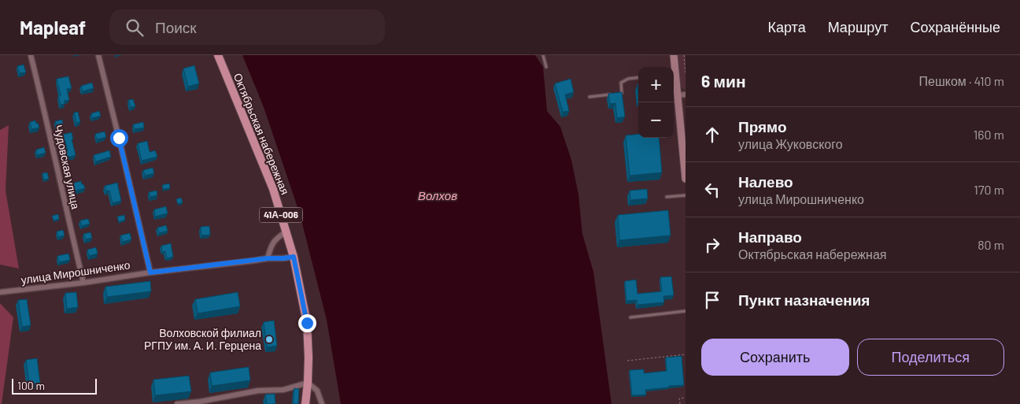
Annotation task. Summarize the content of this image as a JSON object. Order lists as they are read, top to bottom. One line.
{"streets":{"main road":["Октябрьская набережная","41А-006"],"street":["Чудовская улица","улица Мирошниченко"]},"crossings":[["Октябрьская набережная","41А-006"],["Октябрьская набережная","улица Мирошниченко"],["Чудовская улица","улица Мирошниченко"]],"water":["Волхов"],"places":["Волховской филиал РГПУ им. А. И. Герцена"],"scale_bar":"100 m","page":{"header":"Mapleaf","search":"Поиск","nav":["Карта","Маршрут","Сохранённые"],"heading":["6 мин","Пешком · 410 m"],"map_buttons":["+","−"],"list":[["Прямо","улица Жуковского","160 m"],["Налево","улица Мирошниченко","170 m"],["Направо","Октябрьская набережная","80 m"],"Пункт назначения"],"buttons":["Сохранить","Поделиться"],"scale":"100 m"}}
